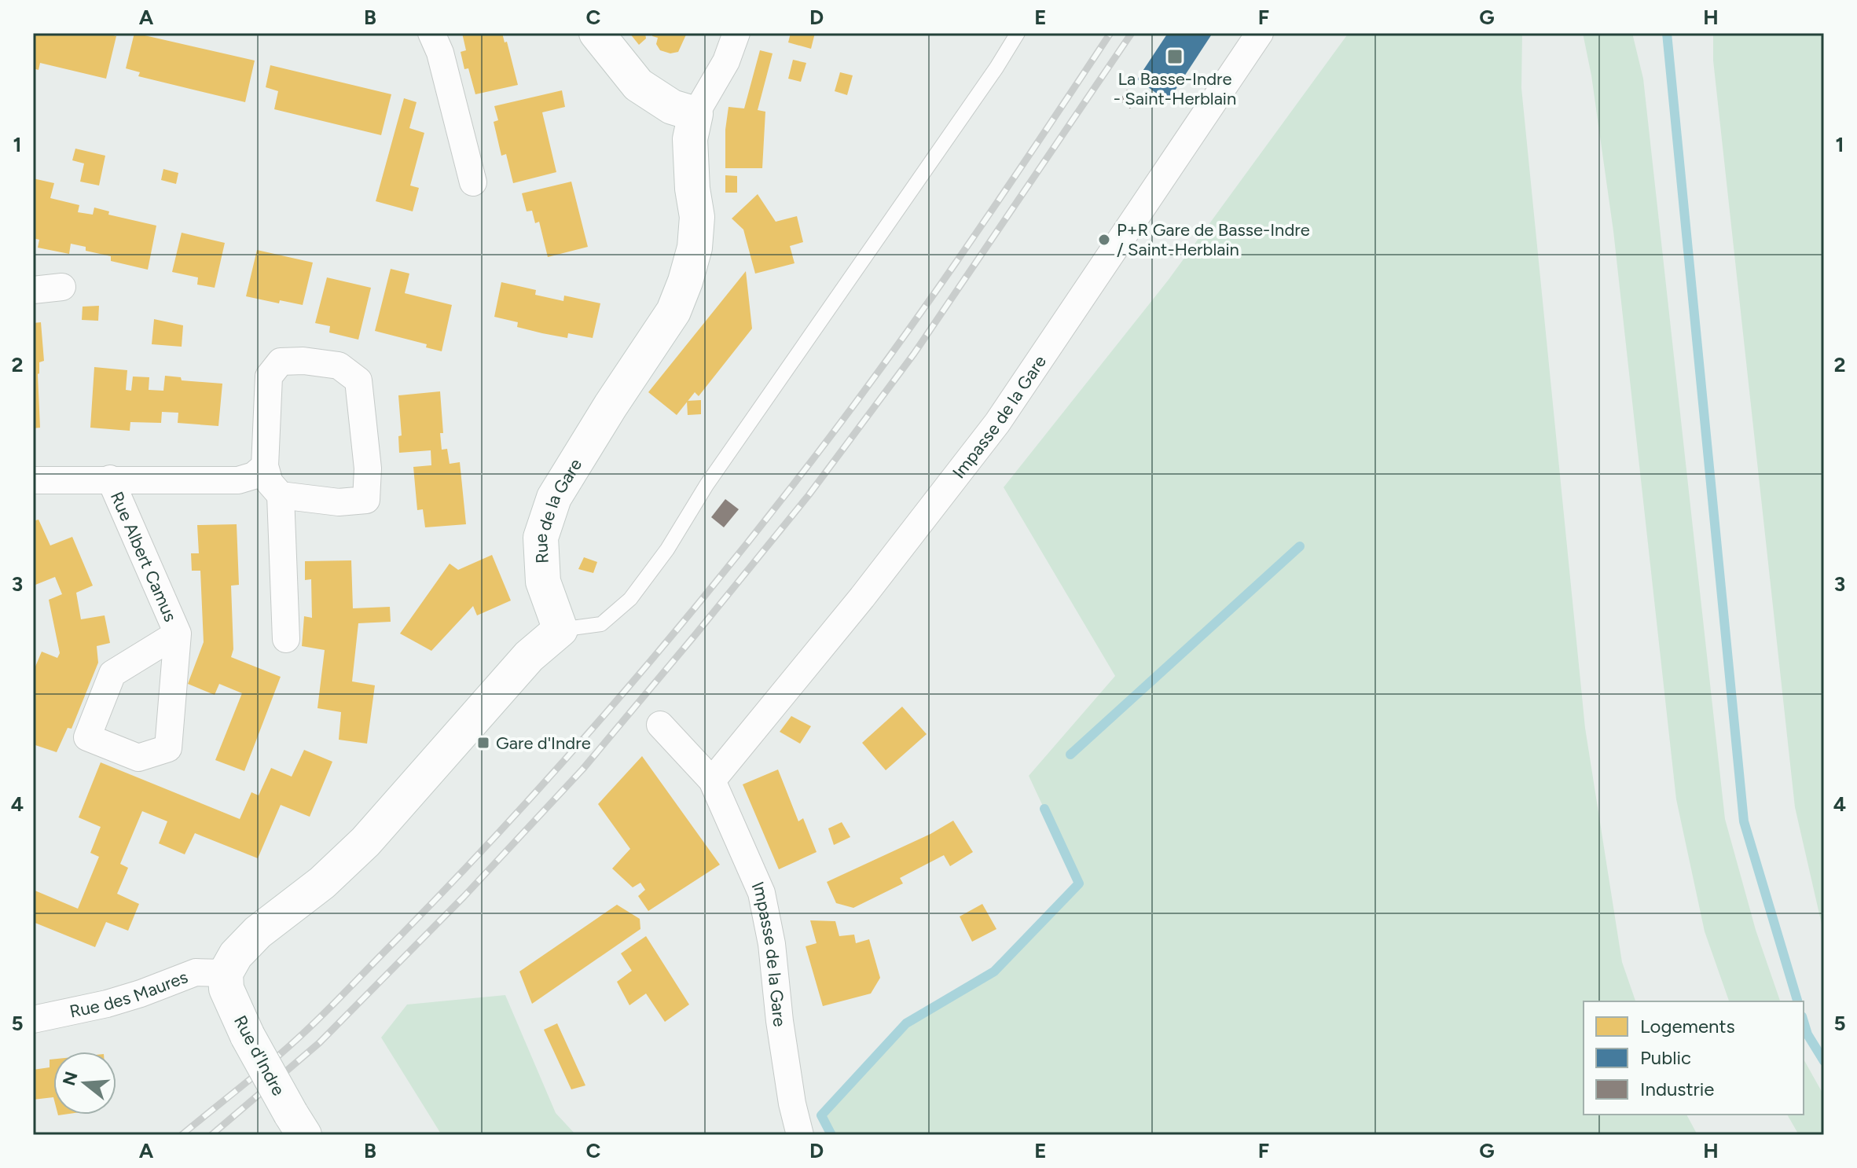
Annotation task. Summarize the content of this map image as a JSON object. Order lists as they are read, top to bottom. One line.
{"streets":{"street":["Impasse de la Gare","Rue de la Gare","Rue Albert Camus","Rue des Maures","Rue d'Indre"]},"crossings":[["Rue des Maures","Rue d'Indre"]],"places":{"transit":["La Basse-Indre - Saint-Herblain","Gare d'Indre"],"other":["P+R Gare de Basse-Indre / Saint-Herblain"]},"legend":["Logements","Public","Industrie"],"north":"left","grid":{"columns":["A","B","C","D","E","F","G","H"],"rows":["1","2","3","4","5"]}}
